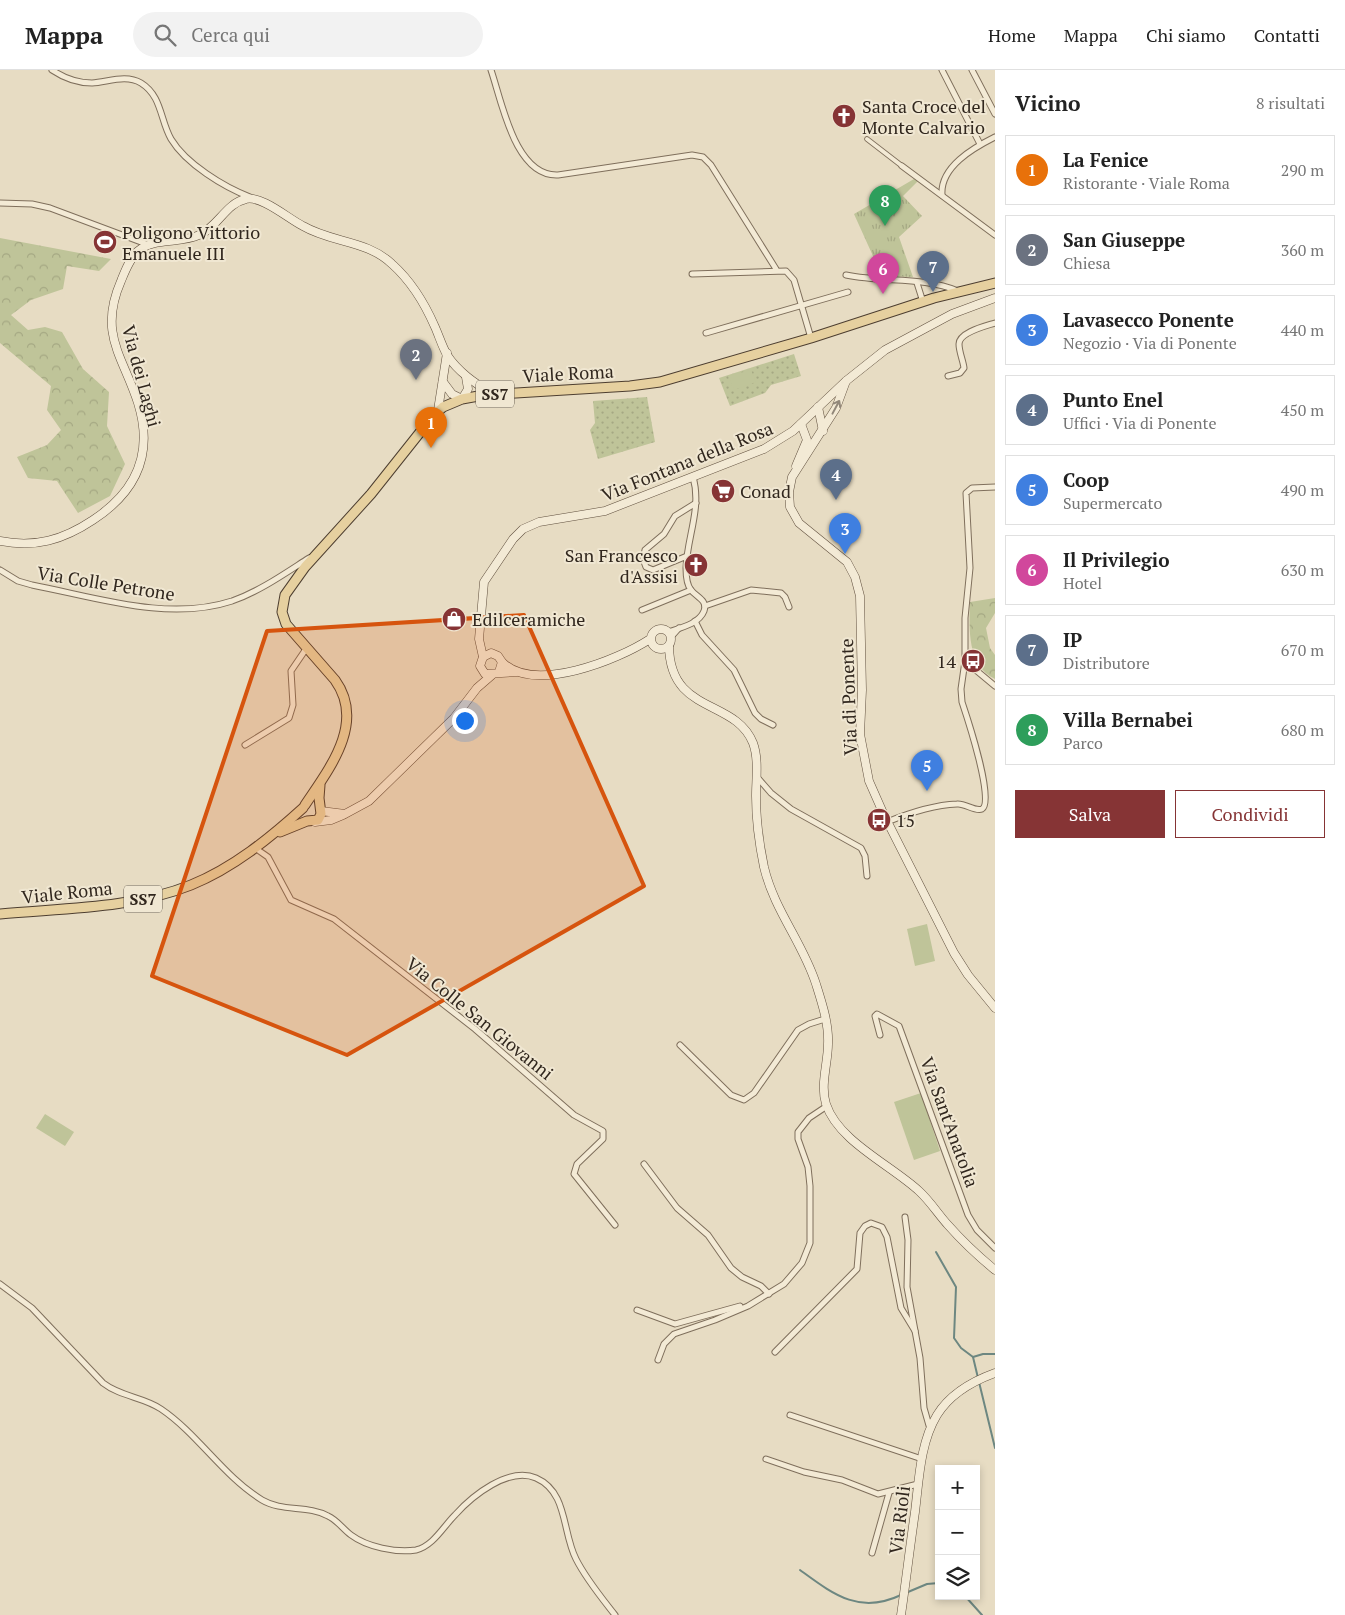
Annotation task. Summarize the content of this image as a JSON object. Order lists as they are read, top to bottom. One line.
{"streets":{"main road":["Viale Roma","Via dei Laghi","SS7","Via Fontana della Rosa","Via di Ponente","Via Rioli"],"street":["Via Colle Petrone","Via Colle San Giovanni","Via Sant'Anatolia"]},"crossings":[["Viale Roma","Via Colle Petrone"],["Viale Roma","Via Colle San Giovanni"],["Via Fontana della Rosa","Via di Ponente"]],"places":{"church":["Santa Croce del Monte Calvario","San Francesco d'Assisi"],"sports":["Poligono Vittorio Emanuele III"],"supermarket":["Conad"],"shop":["Edilceramiche"],"bus stop":["14","15"]},"page":{"header":"Mappa","search":"Cerca qui","nav":["Home","Mappa","Chi siamo","Contatti"],"heading":["Vicino","8 risultati"],"list":[{"mark":"1","name":"La Fenice","note":"Ristorante · Viale Roma","value":"290 m"},{"mark":"2","name":"San Giuseppe","note":"Chiesa","value":"360 m"},{"mark":"3","name":"Lavasecco Ponente","note":"Negozio · Via di Ponente","value":"440 m"},{"mark":"4","name":"Punto Enel","note":"Uffici · Via di Ponente","value":"450 m"},{"mark":"5","name":"Coop","note":"Supermercato","value":"490 m"},{"mark":"6","name":"Il Privilegio","note":"Hotel","value":"630 m"},{"mark":"7","name":"IP","note":"Distributore","value":"670 m"},{"mark":"8","name":"Villa Bernabei","note":"Parco","value":"680 m"}],"pins":["8","7","6","2","1","4","3","5"],"buttons":["Salva","Condividi"],"map_buttons":["+","−"]}}
